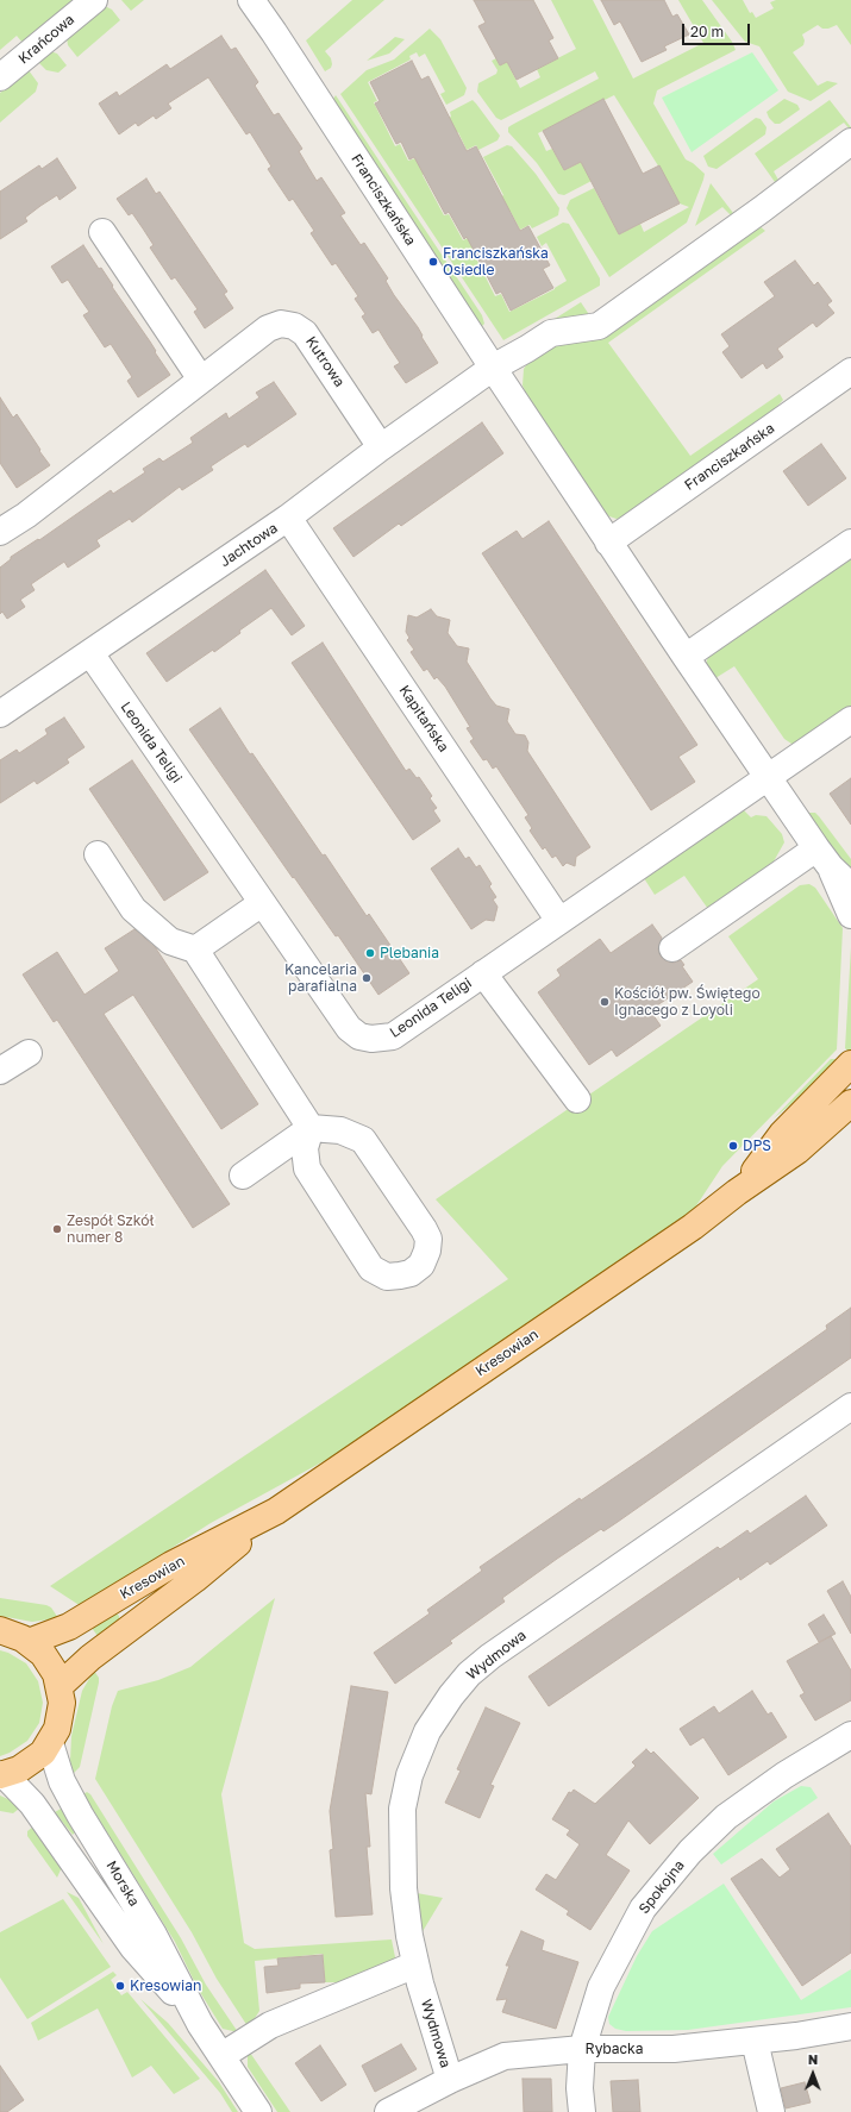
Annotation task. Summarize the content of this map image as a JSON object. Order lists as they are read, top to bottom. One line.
{"streets":{"main road":["Kresowian"],"street":["Krańcowa","Franciszkańska","Kutrowa","Jachtowa","Kapitańska","Leonida Teligi","Wydmowa","Morska","Spokojna","Rybacka"]},"crossings":[["Franciszkańska","Jachtowa"],["Franciszkańska","Leonida Teligi"],["Kutrowa","Jachtowa"],["Jachtowa","Kapitańska"],["Jachtowa","Leonida Teligi"],["Kapitańska","Leonida Teligi"],["Wydmowa","Rybacka"],["Spokojna","Rybacka"]],"places":["Franciszkańska Osiedle","Plebania","Kancelaria parafialna","Kościół pw. Świętego Ignacego z Loyoli","DPS","Zespół Szkół numer 8","Kresowian"],"scale_bar":"20 m","north":"top"}
